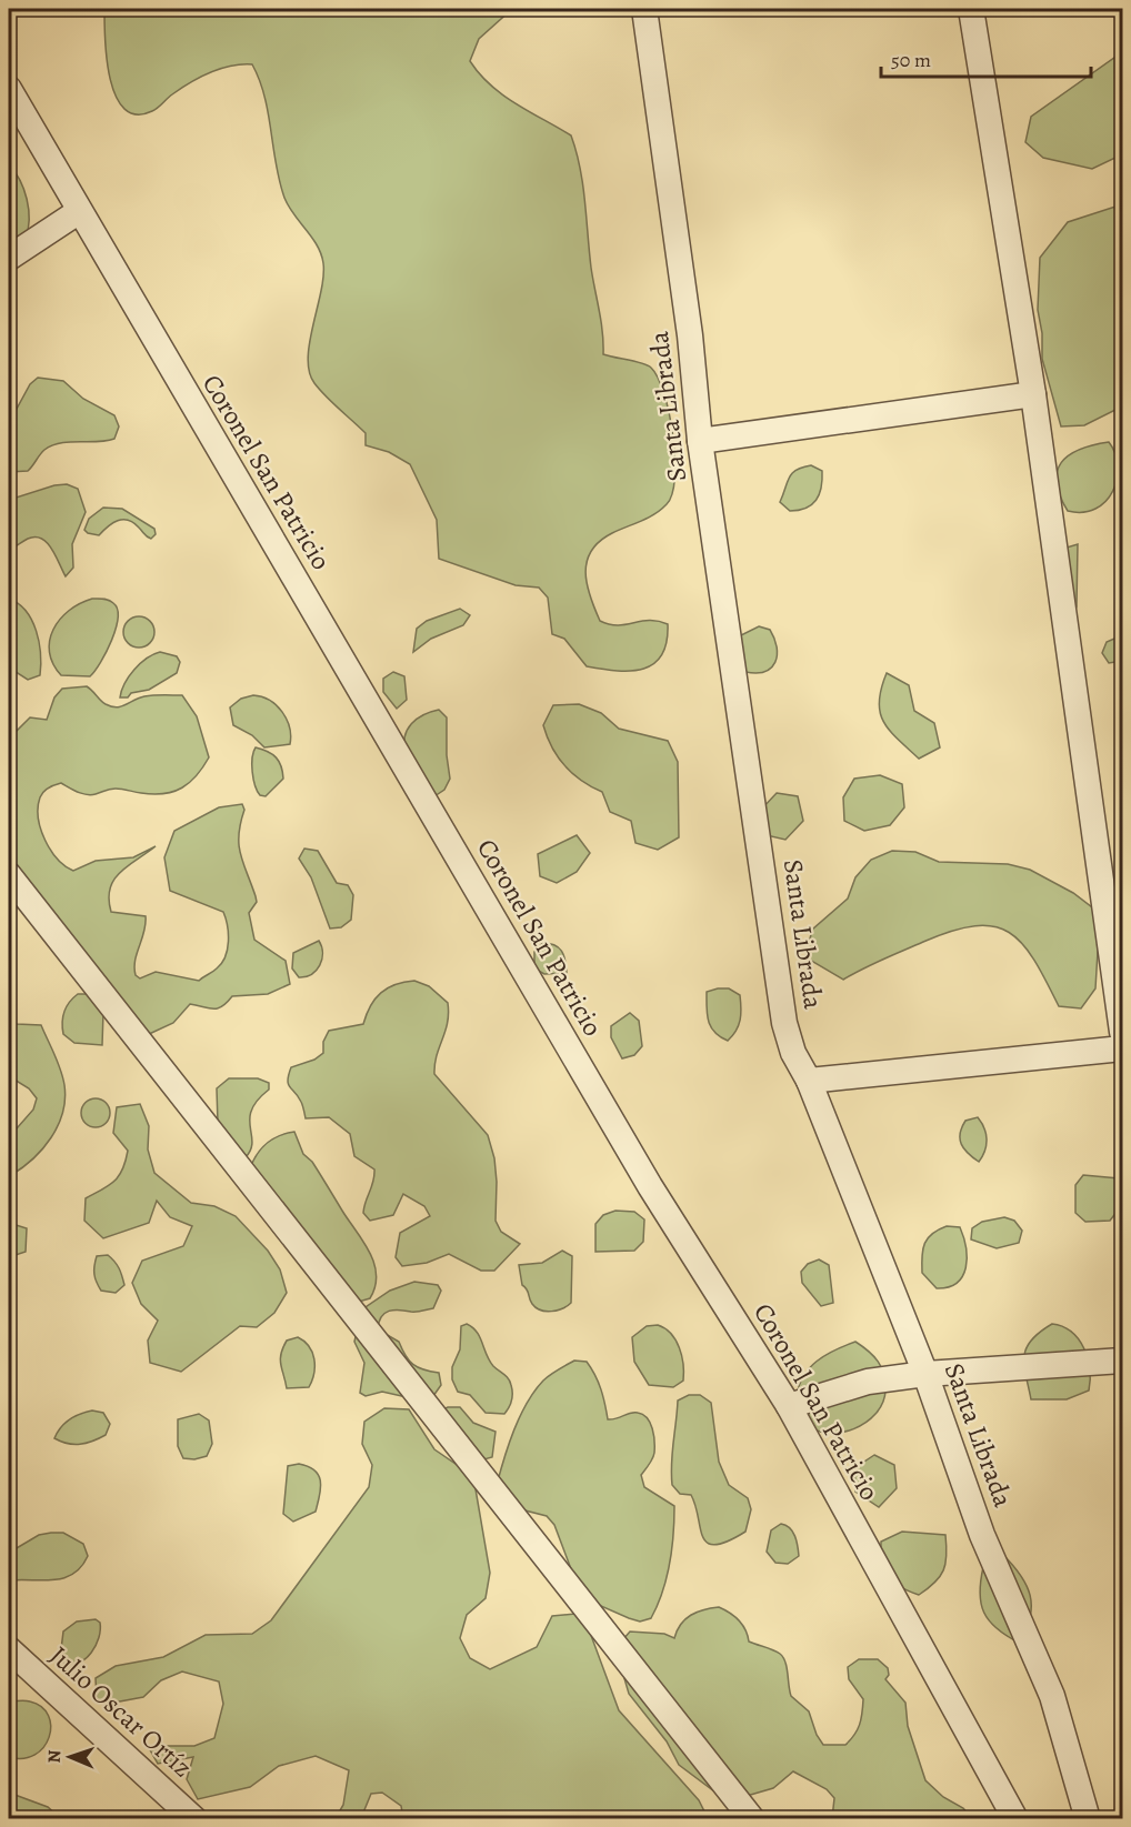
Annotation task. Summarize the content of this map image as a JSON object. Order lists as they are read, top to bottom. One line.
{"streets":{"street":["Santa Librada","Coronel San Patricio","Julio Oscar Ortíz"]},"scale_bar":"50 m","north":"left"}
